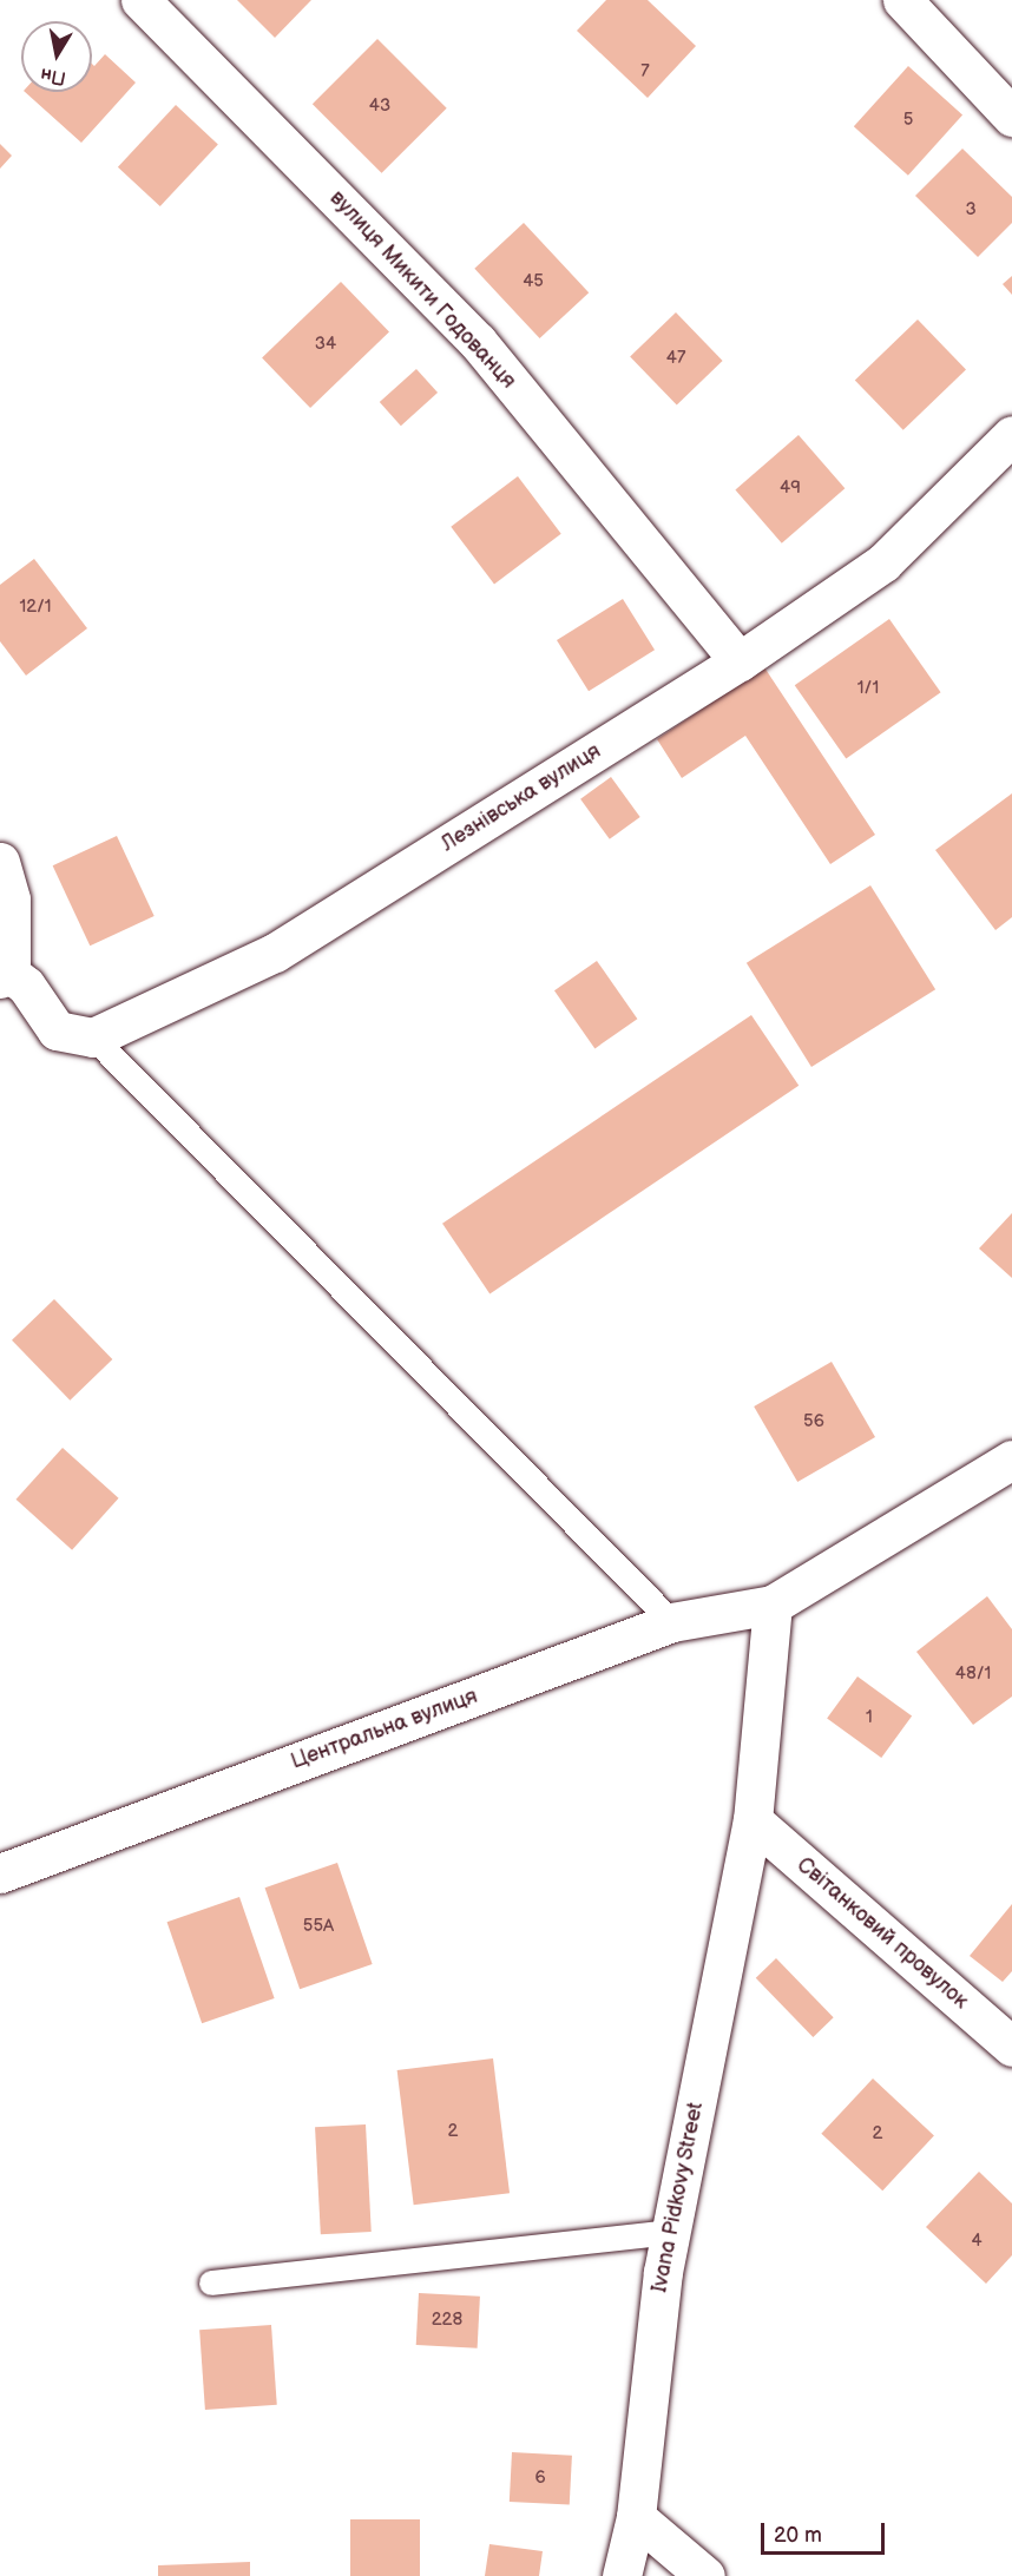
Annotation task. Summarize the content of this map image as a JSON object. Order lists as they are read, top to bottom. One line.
{"streets":{"street":["вулиця Микити Годованця","Лезнівська вулиця","Центральна вулиця","Світанковий провулок","Ivana Pidkovy Street"]},"crossings":[["вулиця Микити Годованця","Лезнівська вулиця"],["Центральна вулиця","Ivana Pidkovy Street"],["Світанковий провулок","Ivana Pidkovy Street"]],"house_numbers":["7","43","5","3","45","34","47","49","12/1","1/1","56","48/1","1","55А","2","2","4","228","6"],"scale_bar":"20 m","north":"bottom"}
